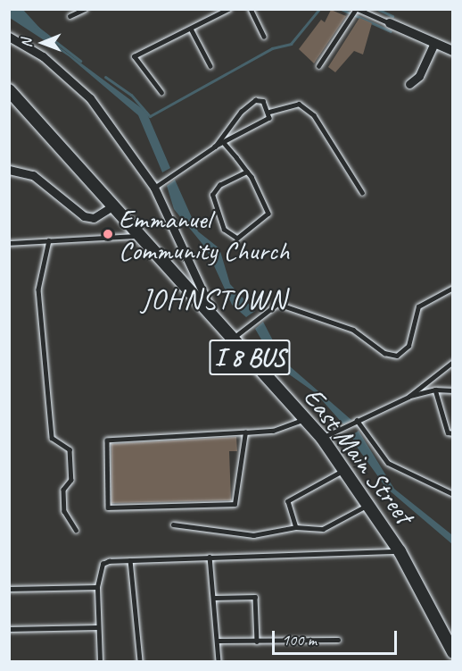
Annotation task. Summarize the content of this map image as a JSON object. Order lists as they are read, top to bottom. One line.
{"streets":{"main road":["I 8 BUS","East Main Street"]},"districts":["JOHNSTOWN"],"places":["Emmanuel Community Church"],"scale_bar":"100 m","north":"left"}
